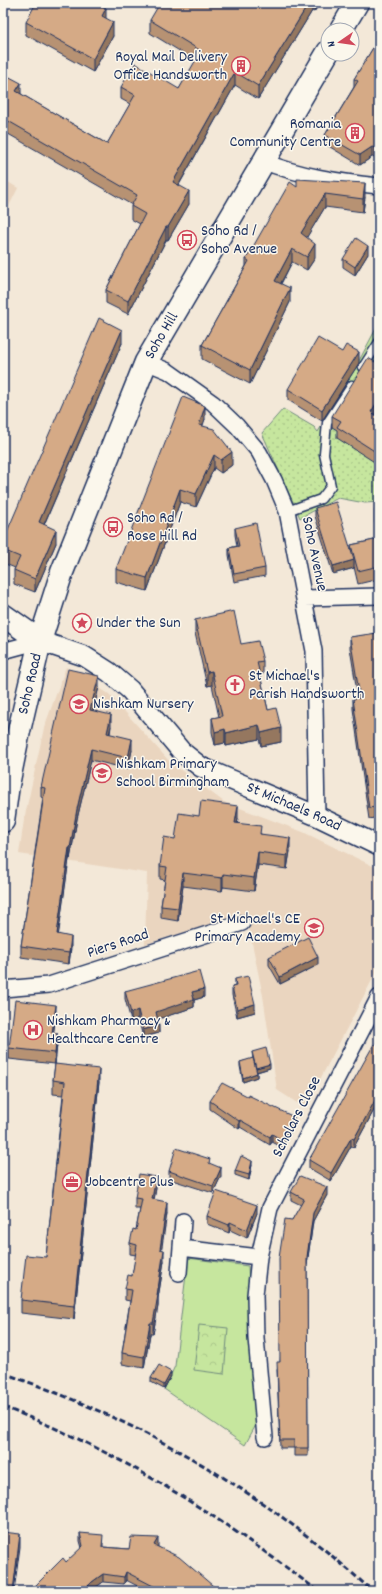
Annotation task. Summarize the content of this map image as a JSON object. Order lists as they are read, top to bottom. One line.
{"streets":{"main road":["Soho Hill","Soho Road"],"street":["Soho Avenue","St Michaels Road","Piers Road","Scholars Close"]},"crossings":[["Soho Hill","Soho Avenue"],["Soho Hill","Soho Road"],["Soho Hill","St Michaels Road"],["Soho Avenue","St Michaels Road"],["Soho Road","St Michaels Road"]],"places":{"building":["Royal Mail Delivery Office Handsworth","Romania Community Centre"],"bus stop":["Soho Rd / Soho Avenue","Soho Rd / Rose Hill Rd"],"place":["Under the Sun"],"church":["St Michael's Parish Handsworth"],"school or university":["Nishkam Nursery","Nishkam Primary School Birmingham","St Michael's CE Primary Academy"],"hospital":["Nishkam Pharmacy & Healthcare Centre"],"office":["Jobcentre Plus"]},"north":"left"}
